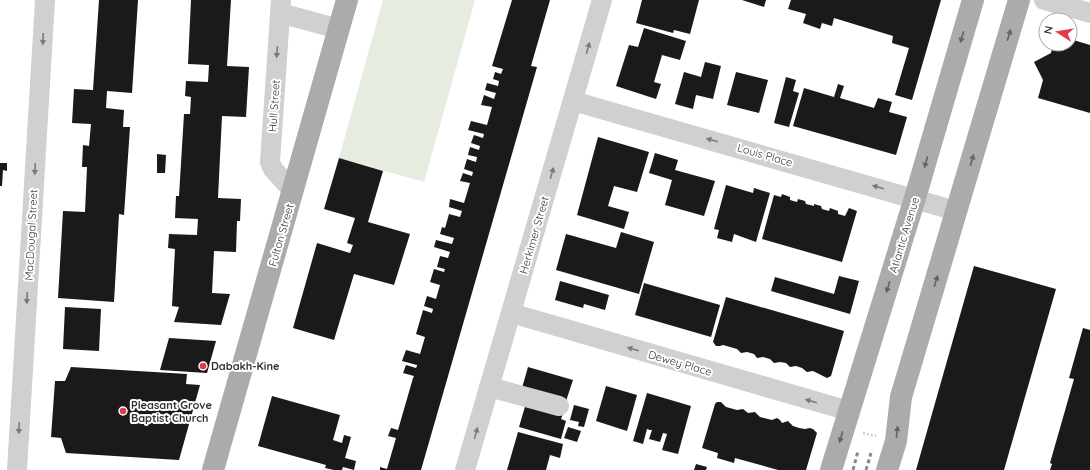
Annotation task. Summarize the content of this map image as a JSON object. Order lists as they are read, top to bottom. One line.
{"streets":{"main road":["Fulton Street","Atlantic Avenue"],"street":["Hull Street","Louis Place","MacDougal Street","Herkimer Street","Dewey Place"]},"crossings":[["Hull Street","Fulton Street"],["Louis Place","Herkimer Street"],["Louis Place","Atlantic Avenue"],["Herkimer Street","Dewey Place"],["Atlantic Avenue","Dewey Place"]],"one_way":["Hull Street","Louis Place","MacDougal Street","Herkimer Street","Dewey Place"],"places":["Dabakh-Kine","Pleasant Grove Baptist Church"],"north":"left"}
